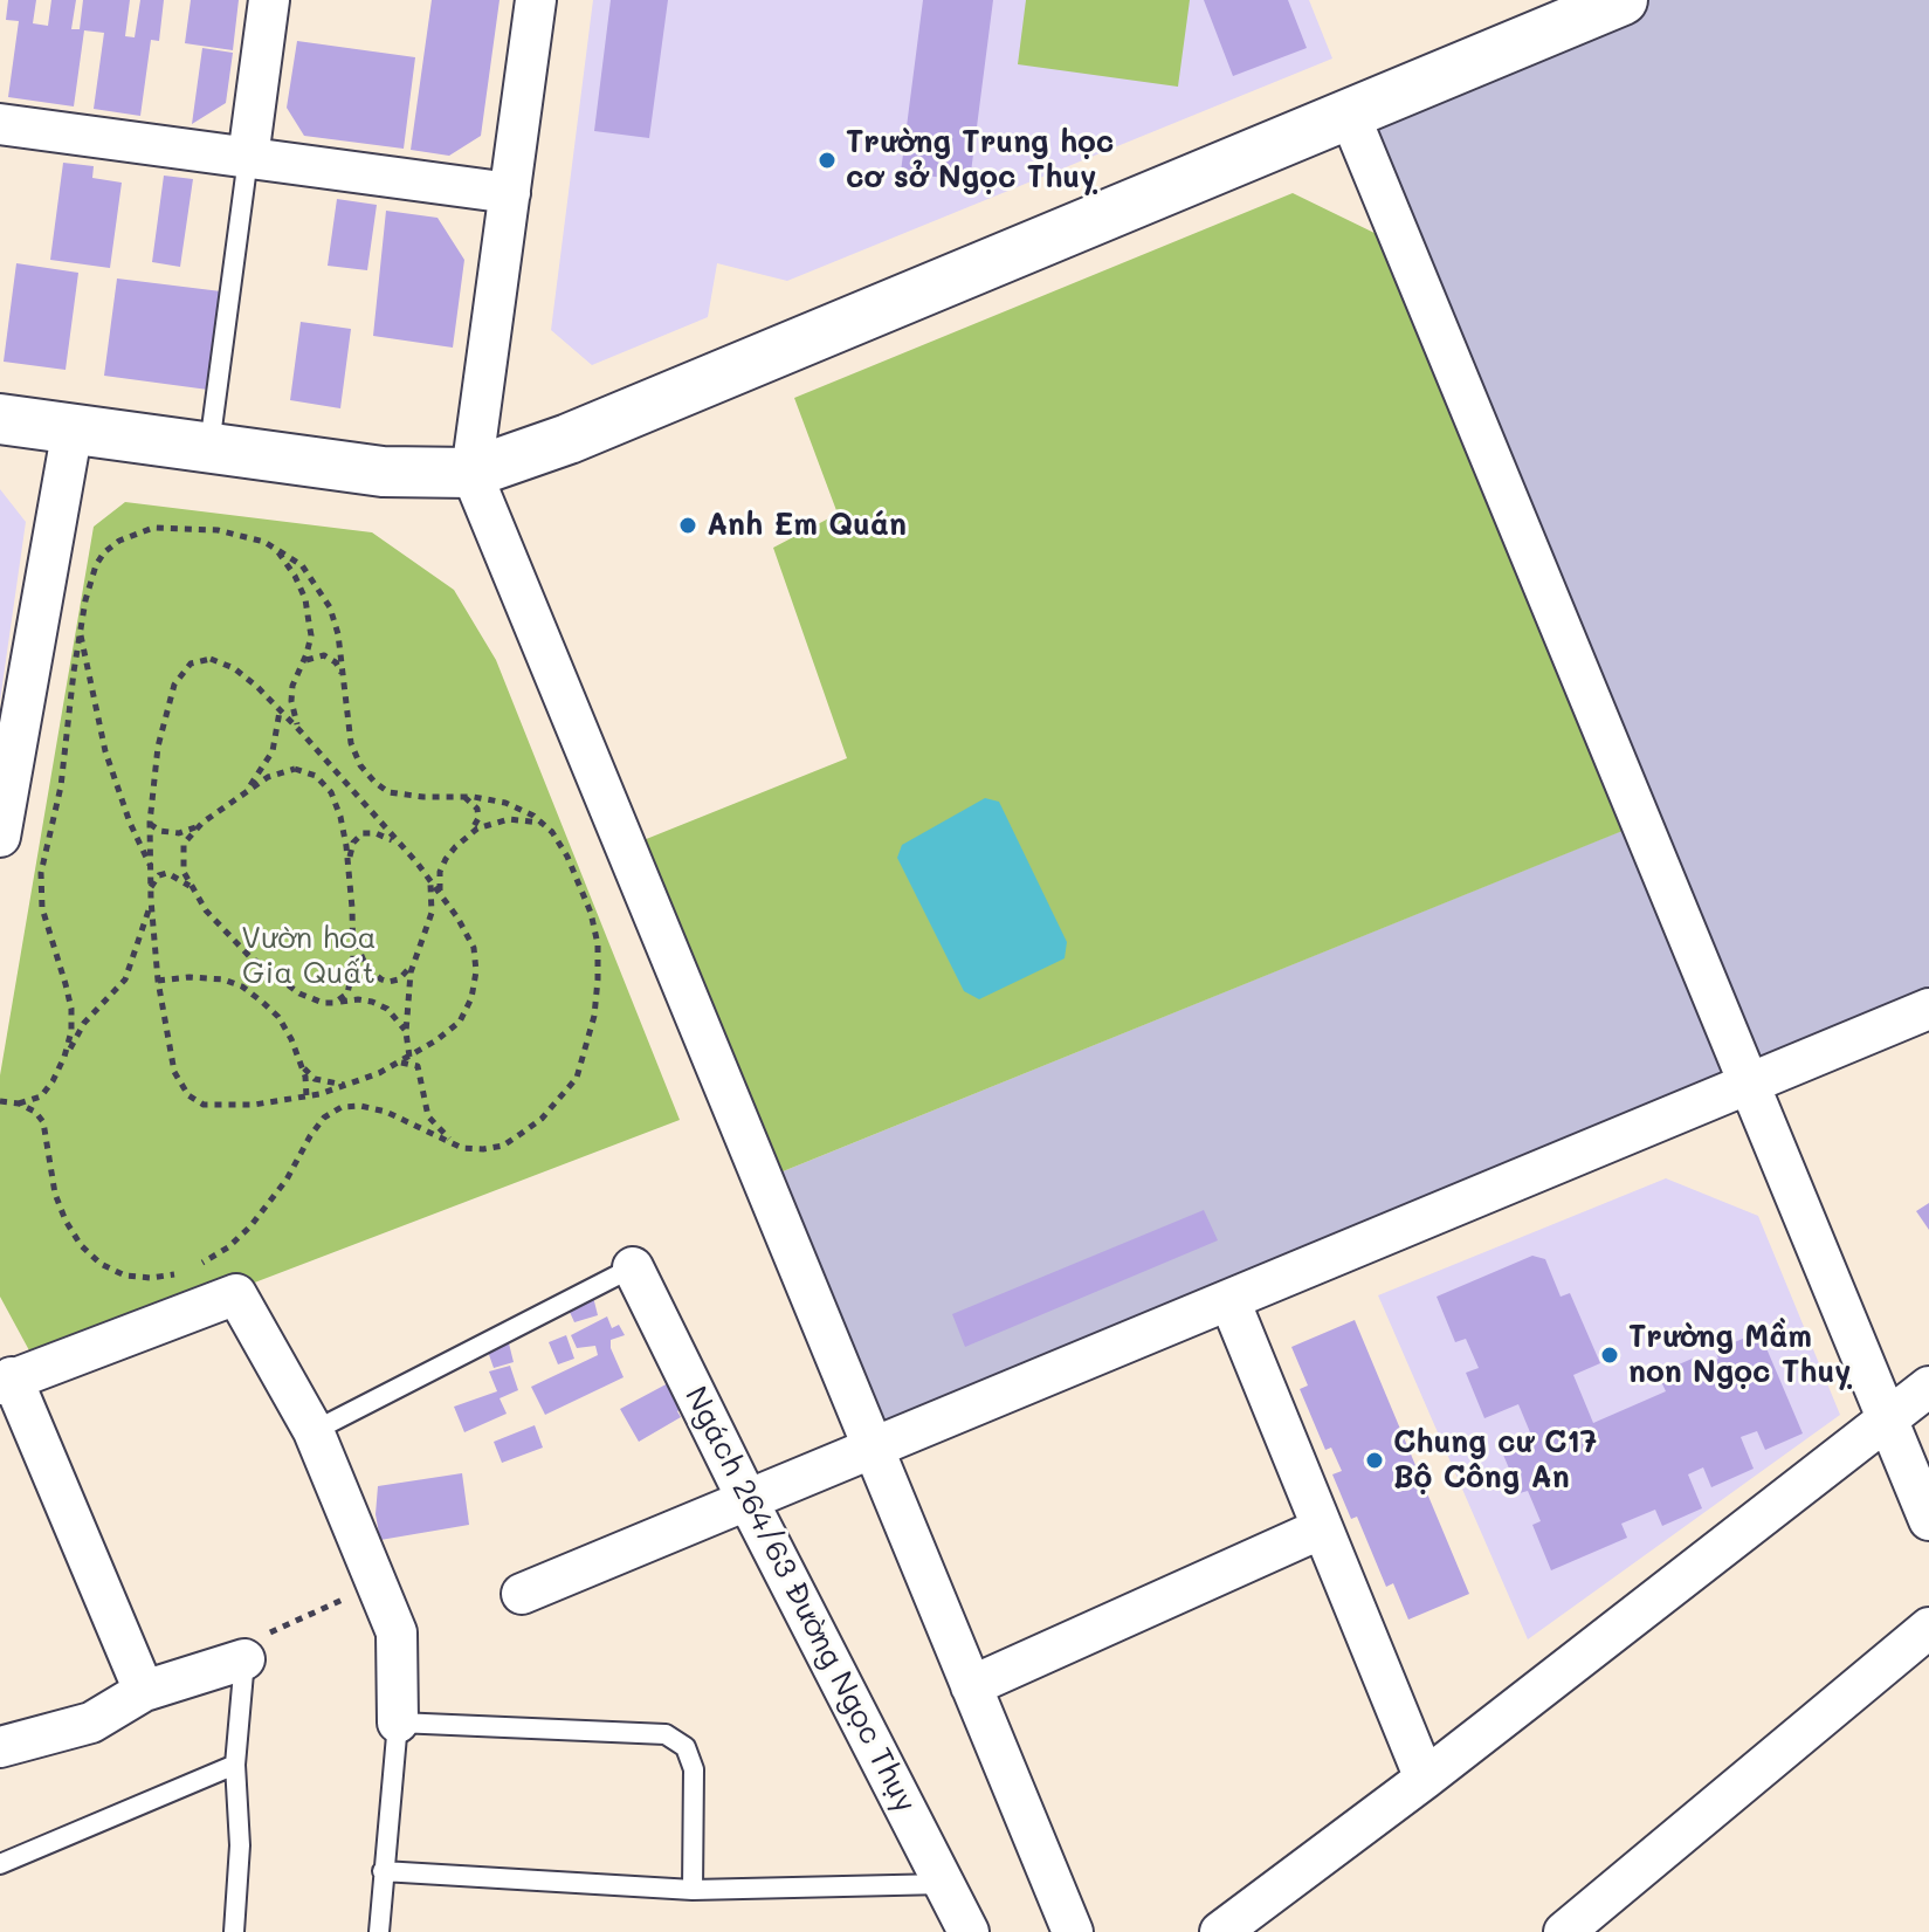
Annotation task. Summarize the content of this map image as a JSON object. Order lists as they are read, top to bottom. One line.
{"streets":{"street":["Ngách 264/63 Đường Ngọc Thụy"]},"parks":["Vườn hoa Gia Quất"],"places":["Trường Trung học cơ sở Ngọc Thuỵ","Anh Em Quán","Trường Mầm non Ngọc Thuỵ","Chung cư C17 Bộ Công An"]}
